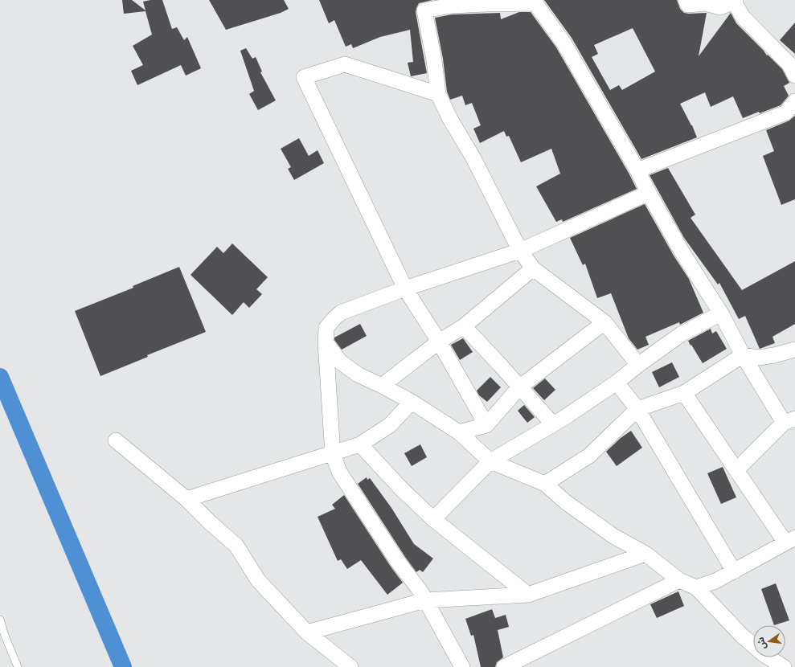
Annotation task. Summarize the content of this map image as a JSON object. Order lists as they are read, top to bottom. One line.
{"north":"left"}
